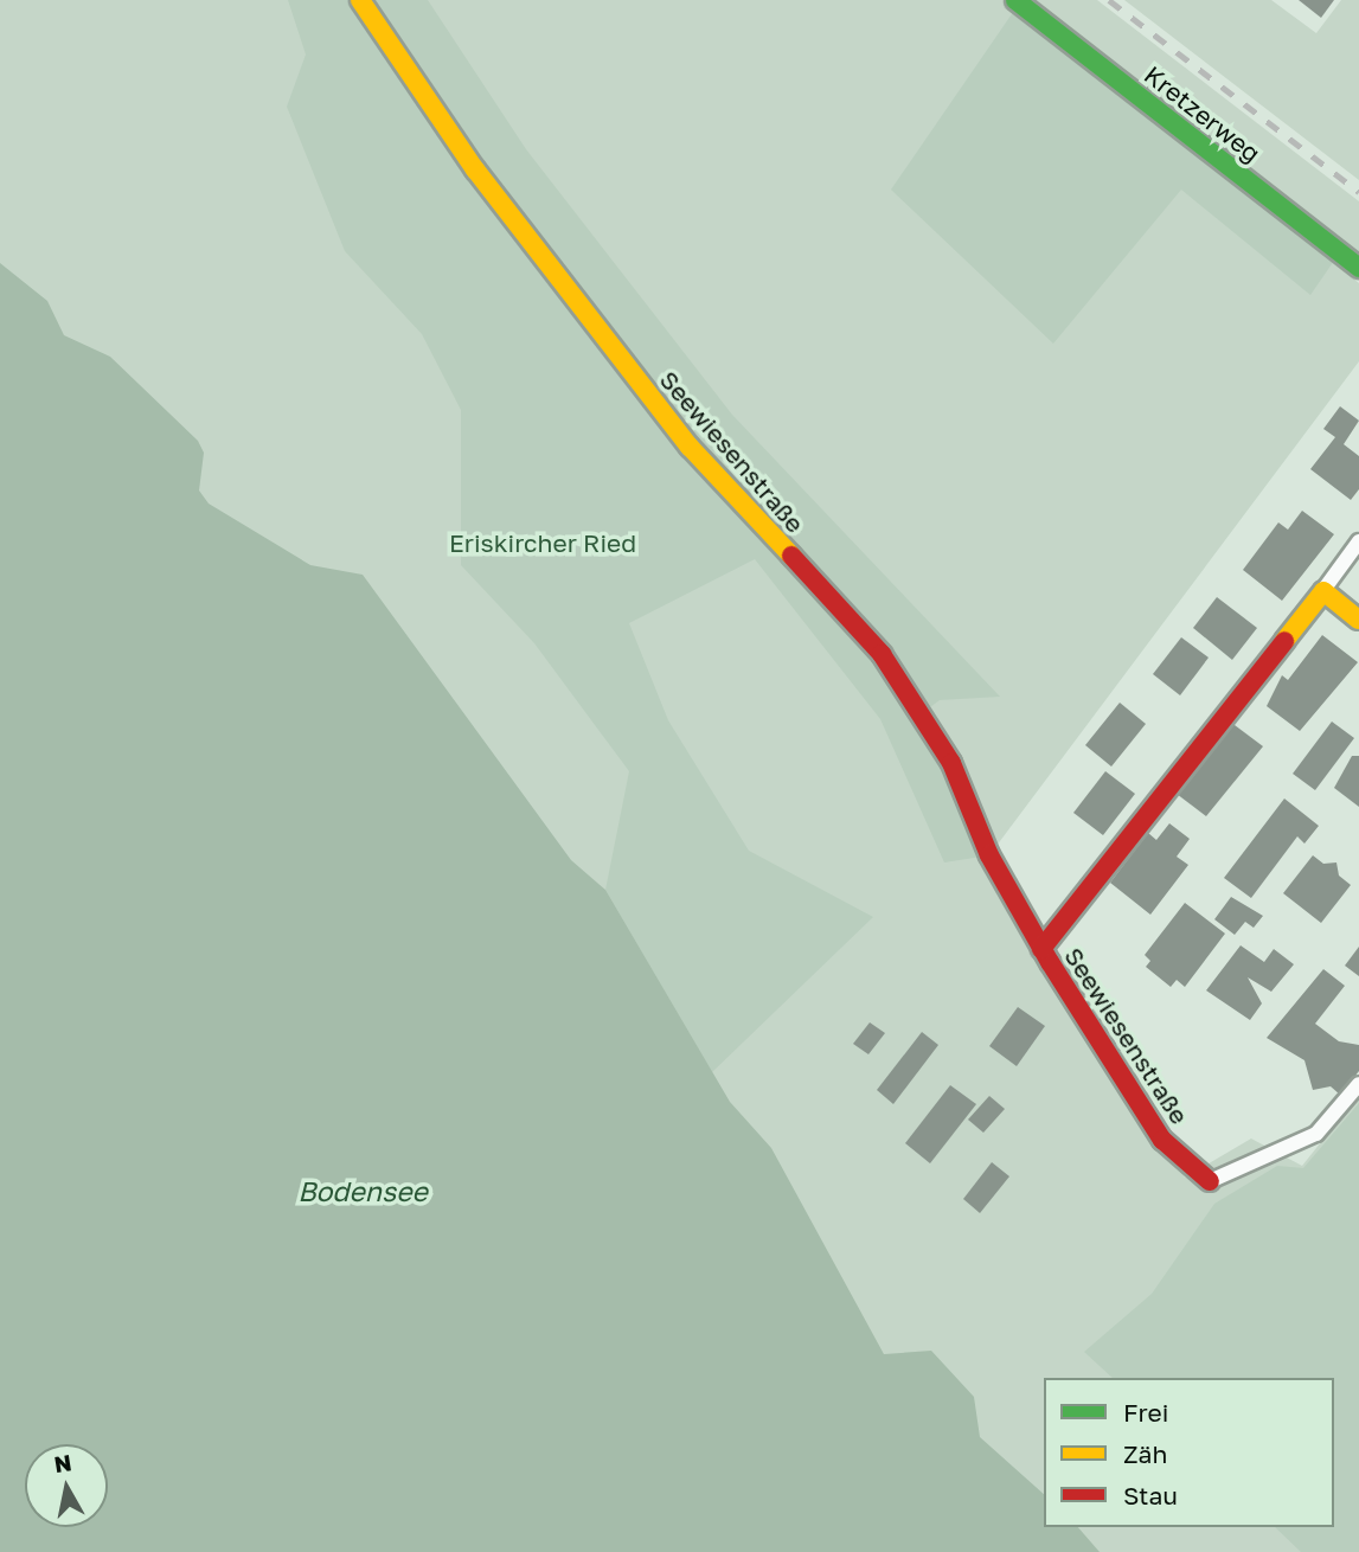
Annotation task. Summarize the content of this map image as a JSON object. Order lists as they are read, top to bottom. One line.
{"streets":{"street":["Kretzerweg","Seewiesenstraße"]},"water":["Bodensee"],"parks":["Eriskircher Ried"],"legend":["Frei","Zäh","Stau"],"north":"top"}
